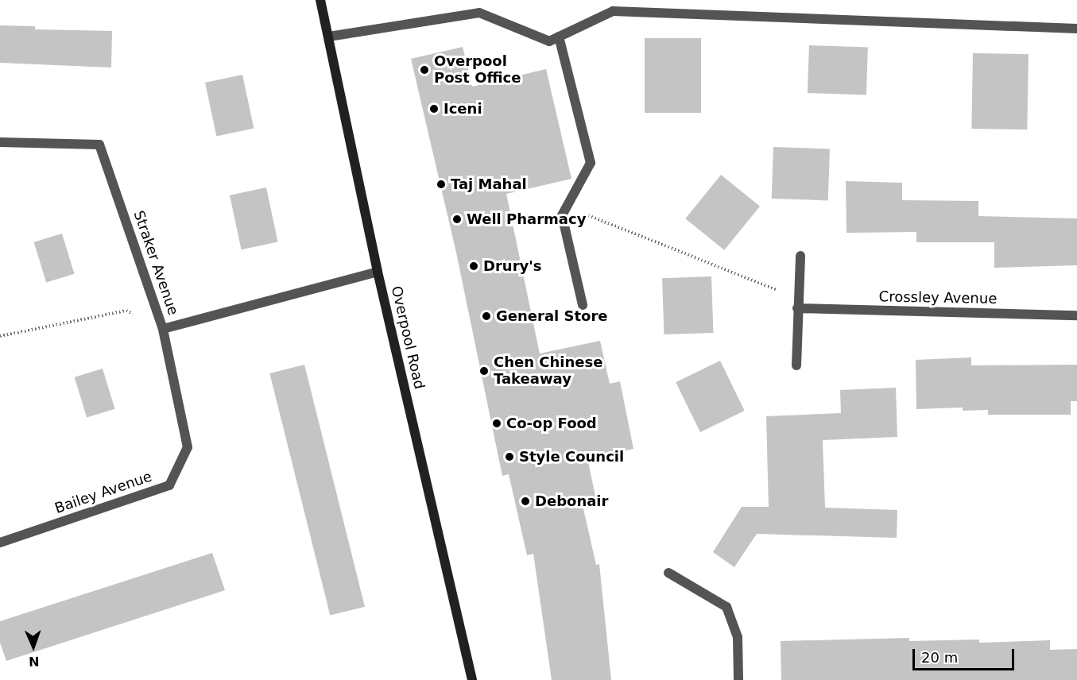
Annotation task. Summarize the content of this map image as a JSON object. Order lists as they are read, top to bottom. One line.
{"streets":{"main road":["Overpool Road"],"street":["Straker Avenue","Crossley Avenue","Bailey Avenue"]},"crossings":[["Straker Avenue","Overpool Road"],["Straker Avenue","Bailey Avenue"]],"places":["Overpool Post Office","Iceni","Taj Mahal","Well Pharmacy","Drury's","General Store","Chen Chinese Takeaway","Co-op Food","Style Council","Debonair"],"scale_bar":"20 m","north":"bottom"}
